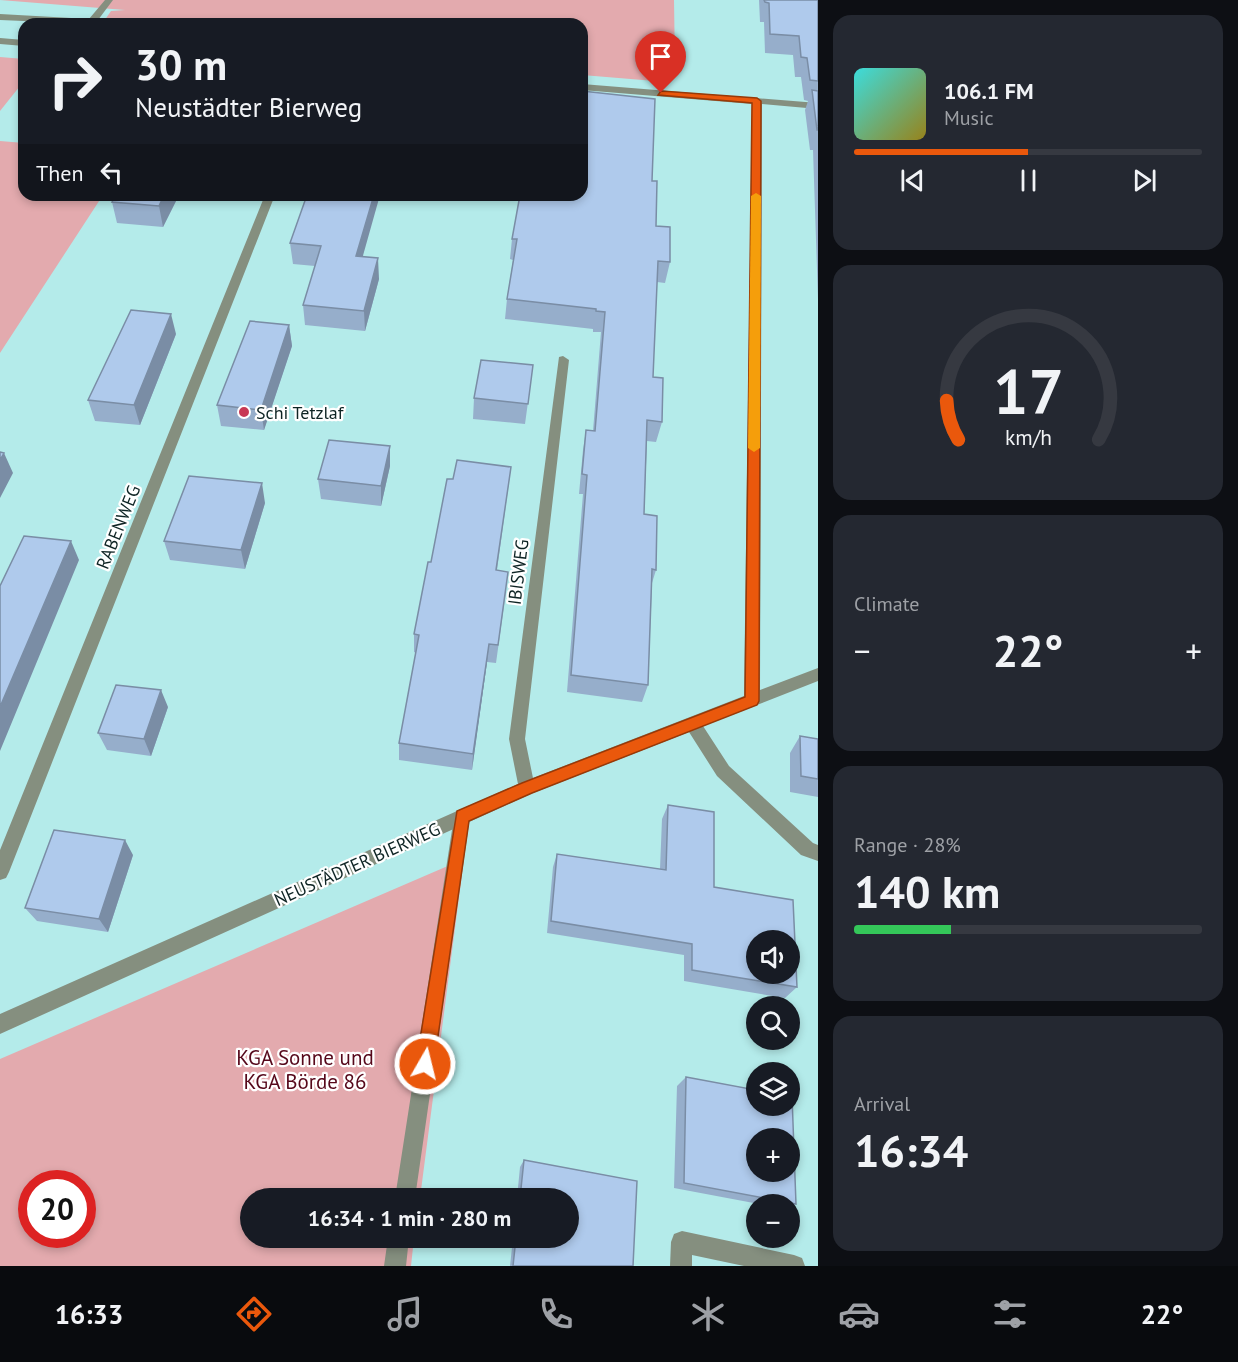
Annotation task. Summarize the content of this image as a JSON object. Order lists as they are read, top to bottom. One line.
{"streets":{"street":["RABENWEG","IBISWEG","NEUSTÄDTER BIERWEG"]},"crossings":[["IBISWEG","NEUSTÄDTER BIERWEG"]],"parks":["KGA Sonne und KGA Börde 86"],"places":["Schi Tetzlaf"],"page":{"turn":["30 m","Neustädter Bierweg"],"song":["106.1 FM","Music"],"then":"Then","tile":["Climate",["Range · 28%","140 km"],["Arrival","16:34"]],"heat":["−","22°","+"],"map_buttons":["+","−"],"limit":"20","trip":"16:34 · 1 min · 280 m","tabs":["16:33","22°"],"gauge":["17","km/h"]}}
